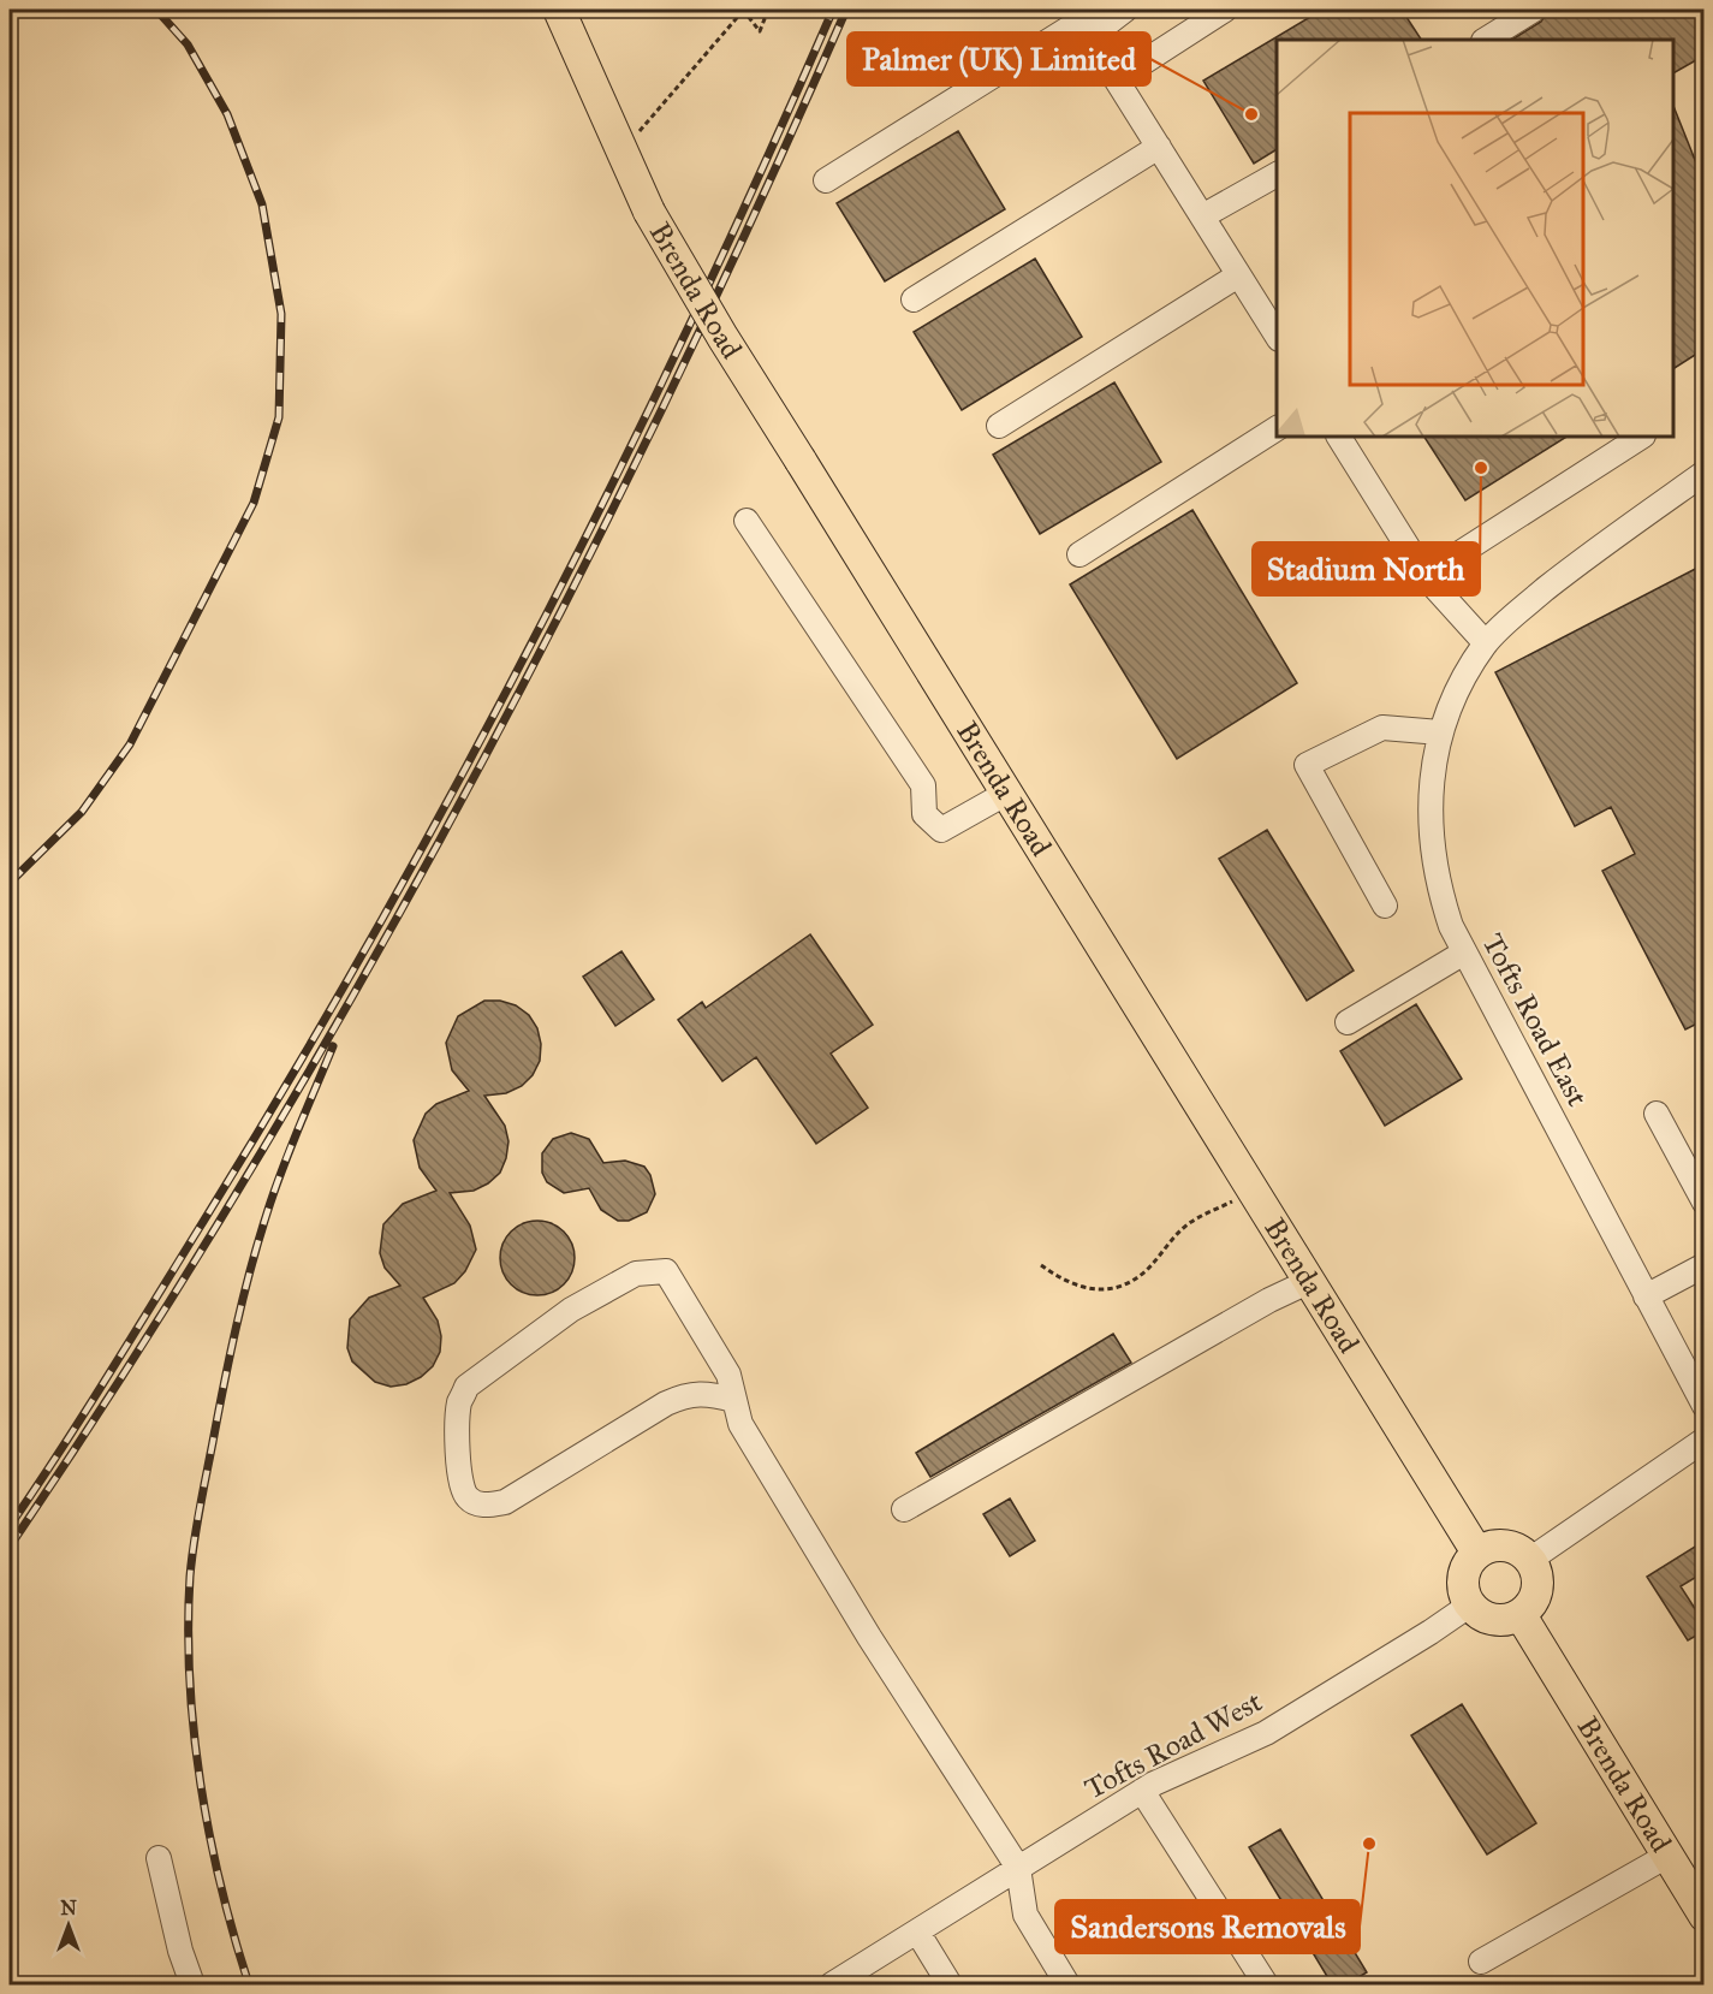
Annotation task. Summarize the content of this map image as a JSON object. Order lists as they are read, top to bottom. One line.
{"streets":{"main road":["Brenda Road"],"street":["Tofts Road East","Tofts Road West"]},"crossings":[["Brenda Road","Tofts Road West"]],"places":["Palmer (UK) Limited","Stadium North","Sandersons Removals"],"north":"top"}
